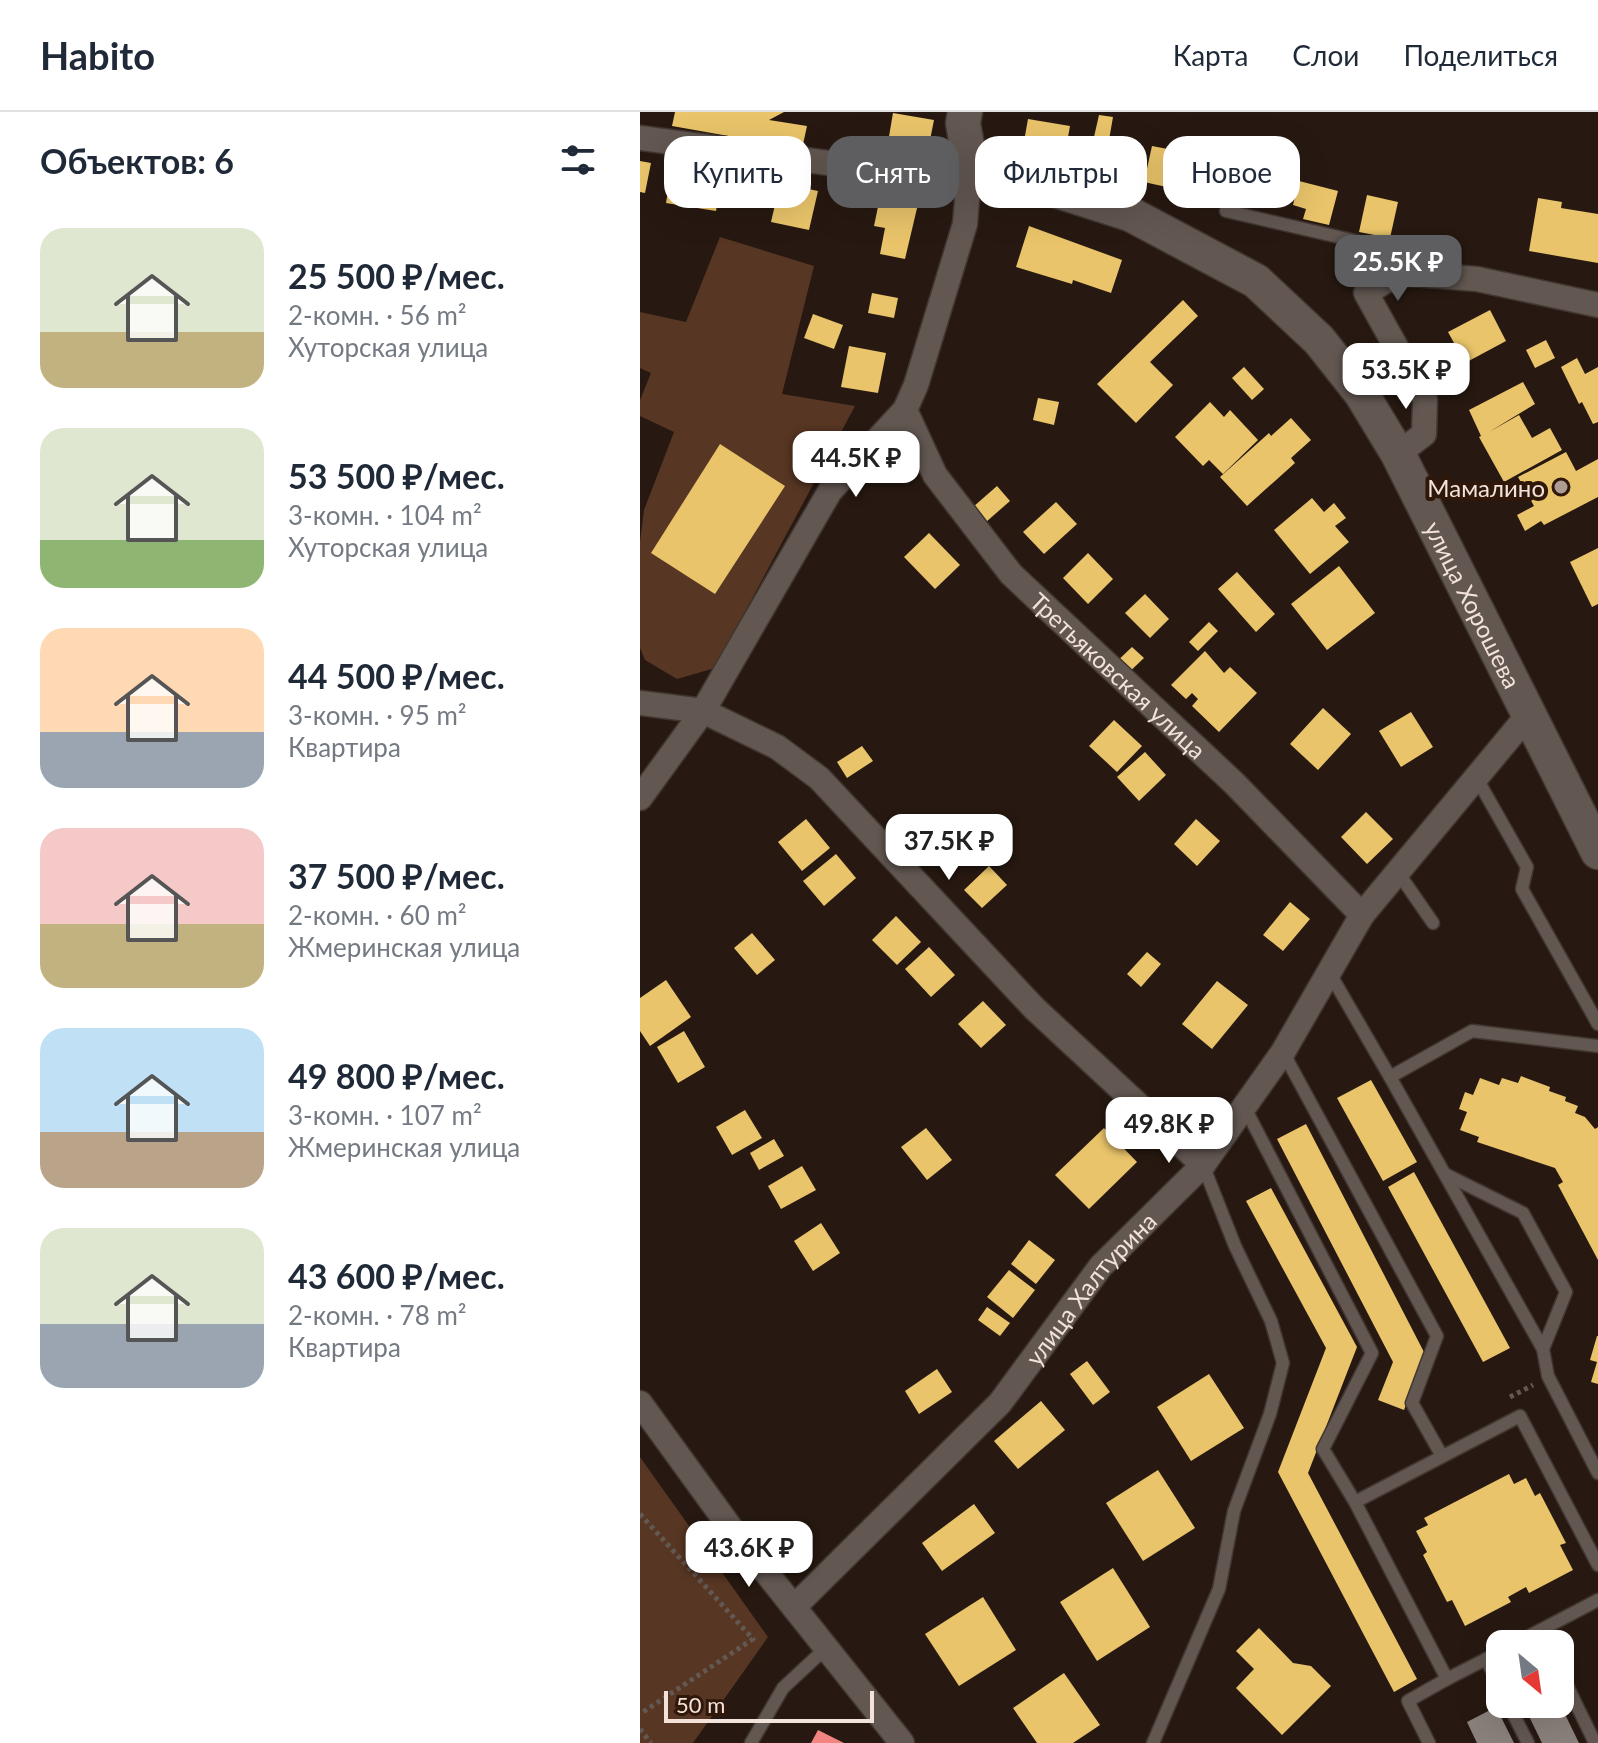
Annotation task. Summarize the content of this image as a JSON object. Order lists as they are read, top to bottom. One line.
{"streets":{"main road":["улица Хорошева"],"street":["Третьяковская улица","улица Халтурина"]},"crossings":[["улица Хорошева","улица Халтурина"],["Третьяковская улица","улица Халтурина"]],"places":["Мамалино"],"scale_bar":"50 m","north":"bottom right","page":{"header":"Habito","nav":["Карта","Слои","Поделиться"],"heading":"Объектов: 6","chip":["Купить","Снять","Фильтры","Новое"],"list":[{"name":"25 500 ₽/мес.","note":"2-комн. · 56 m² · Хуторская улица"},{"name":"53 500 ₽/мес.","note":"3-комн. · 104 m² · Хуторская улица"},{"name":"44 500 ₽/мес.","note":"3-комн. · 95 m² · Квартира"},{"name":"37 500 ₽/мес.","note":"2-комн. · 60 m² · Жмеринская улица"},{"name":"49 800 ₽/мес.","note":"3-комн. · 107 m² · Жмеринская улица"},{"name":"43 600 ₽/мес.","note":"2-комн. · 78 m² · Квартира"}],"price":["25.5K ₽","53.5K ₽","44.5K ₽","37.5K ₽","49.8K ₽","43.6K ₽"],"scale":"50 m"}}
